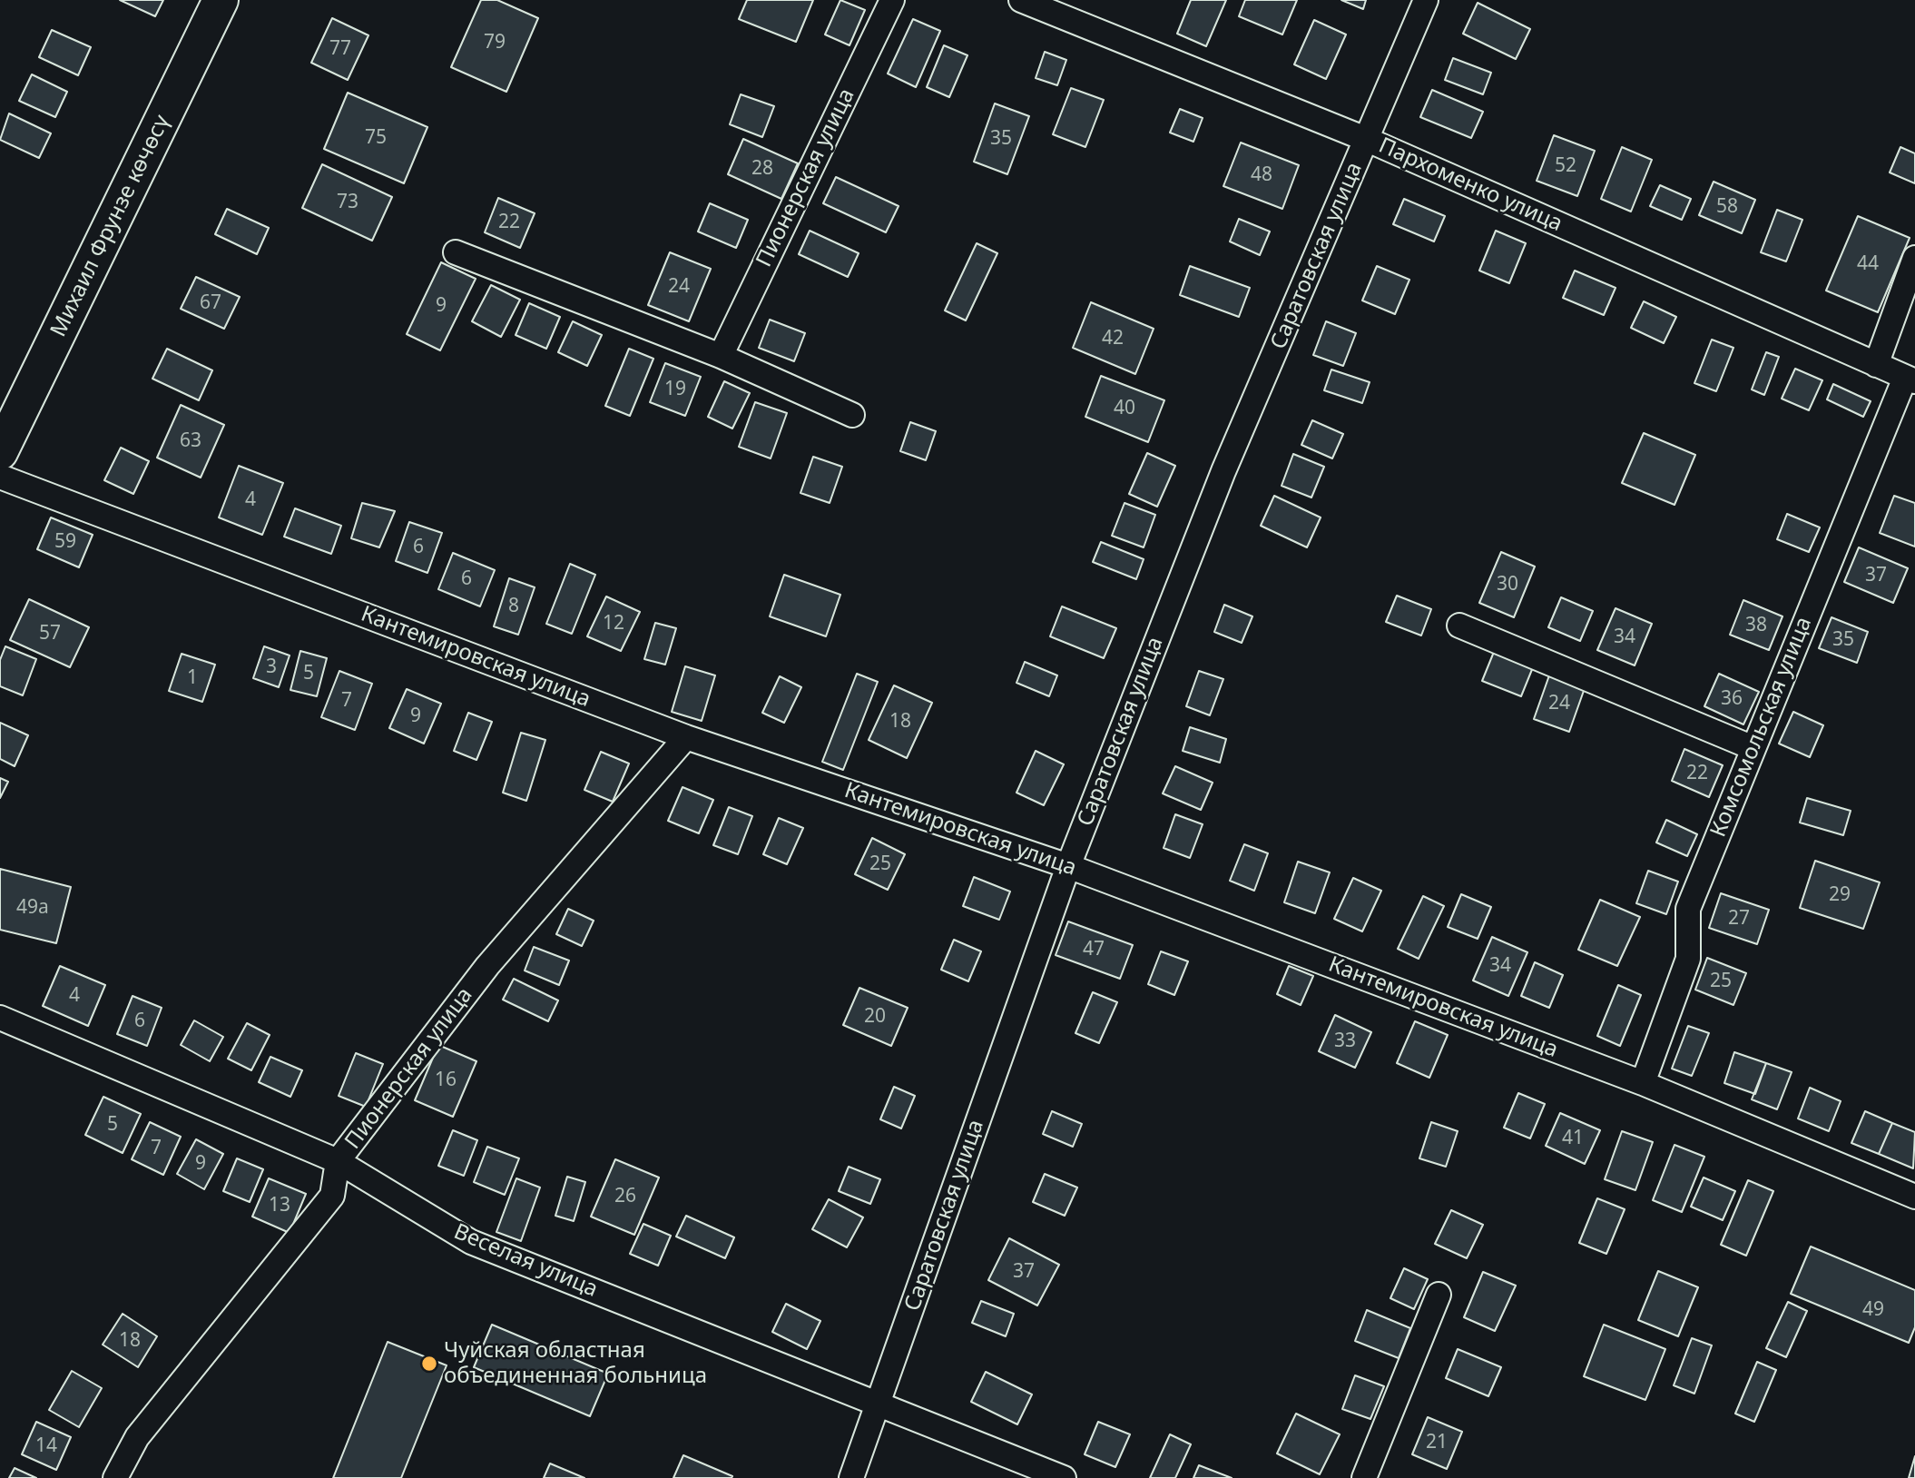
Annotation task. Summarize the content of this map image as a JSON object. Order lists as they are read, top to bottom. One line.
{"streets":{"main road":["Михаил Фрунзе көчөсү"],"street":["Пионерская улица","Пархоменко улица","Саратовская улица","Кантемировская улица","Комсомольская улица","Веселая улица"]},"crossings":[["Пионерская улица","Кантемировская улица"],["Пионерская улица","Веселая улица"],["Пархоменко улица","Саратовская улица"],["Пархоменко улица","Комсомольская улица"],["Саратовская улица","Кантемировская улица"],["Саратовская улица","Веселая улица"],["Кантемировская улица","Комсомольская улица"]],"places":["Чуйская областная объединенная больница"],"house_numbers":["79","77","75","35","52","28","48","73","58","22","44","24","67","9","42","19","40","63","4","59","6","37","6","30","8","12","38","57","34","35","3","5","1","36","7","24","9","18","22","25","29","49a","27","47","34","25","4","20","6","33","16","5","41","7","9","26","13","37","49","18","21","14"]}
